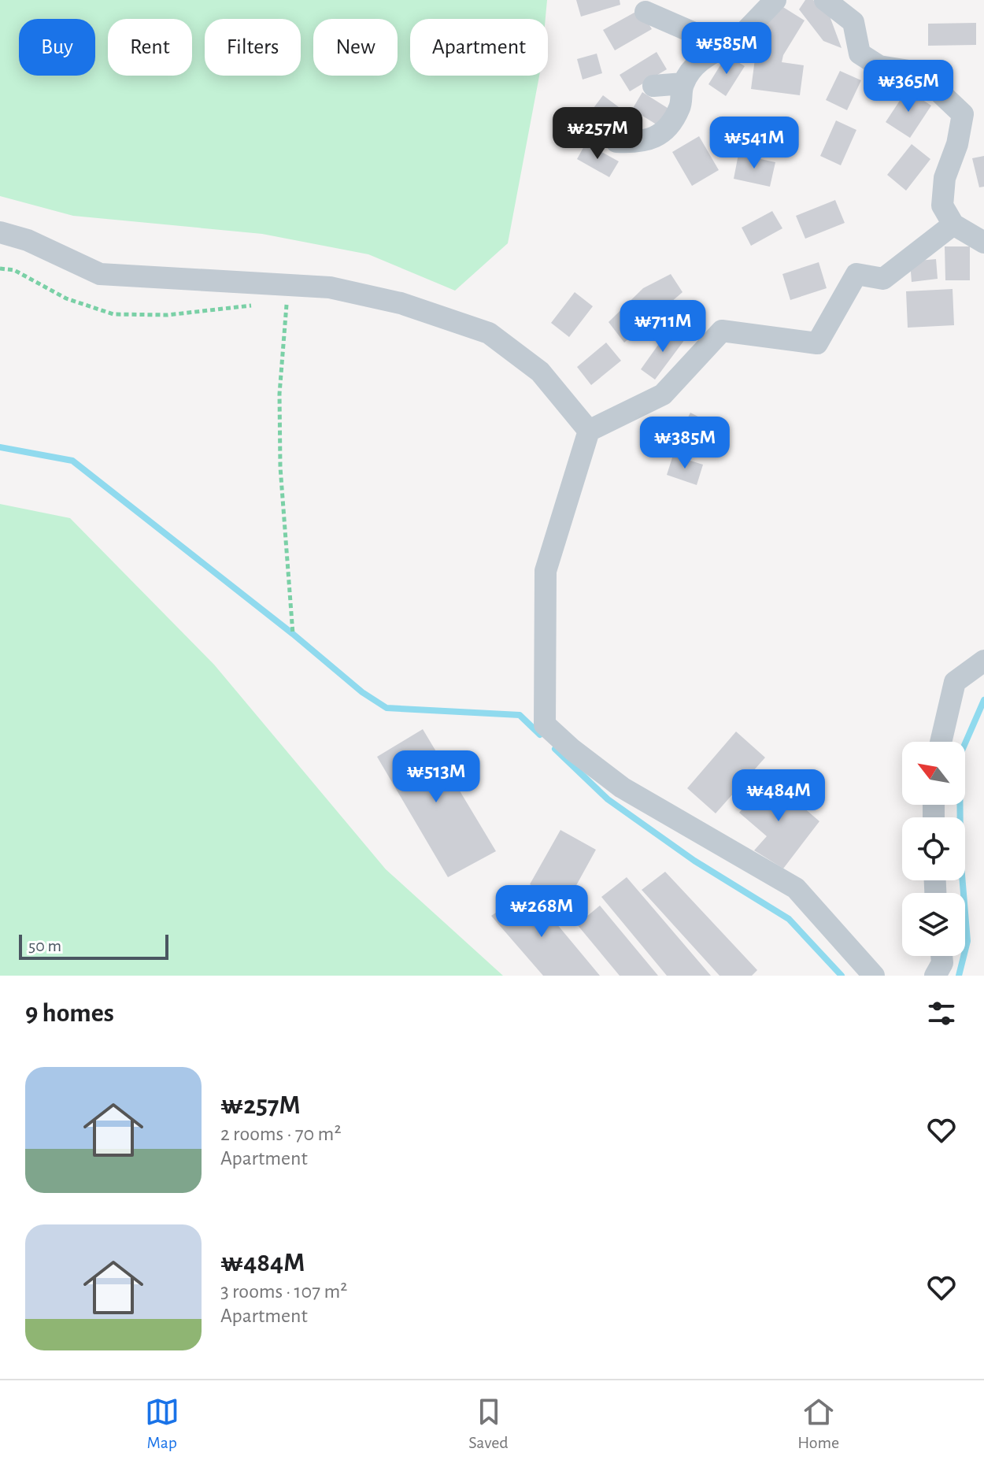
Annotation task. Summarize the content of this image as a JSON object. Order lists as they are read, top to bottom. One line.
{"scale_bar":"50 m","north":"top left","page":{"chip":["Buy","Rent","Filters","New","Apartment"],"price":["₩585M","₩365M","₩257M","₩541M","₩711M","₩385M","₩513M","₩484M","₩268M"],"scale":"50 m","heading":"9 homes","list":[{"name":"₩257M","note":"2 rooms · 70 m² · Apartment"},{"name":"₩484M","note":"3 rooms · 107 m² · Apartment"}],"tabs":["Map","Saved","Home"]}}
